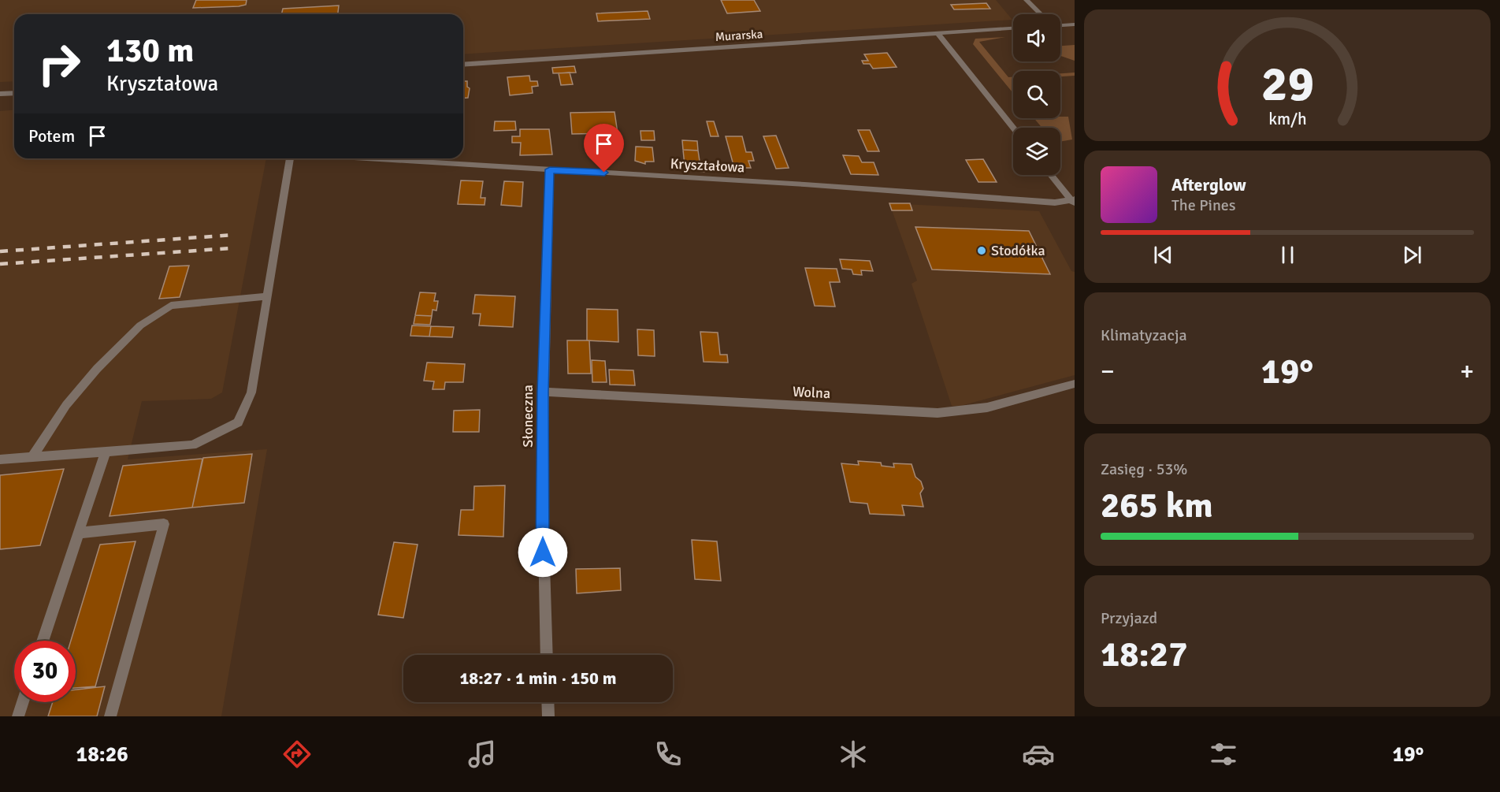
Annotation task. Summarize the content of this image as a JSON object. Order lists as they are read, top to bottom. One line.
{"streets":{"street":["Murarska","Kryształowa","Wolna","Słoneczna"]},"crossings":[["Kryształowa","Słoneczna"],["Wolna","Słoneczna"]],"places":["Stodółka"],"page":{"turn":["130 m","Kryształowa"],"then":"Potem","song":["Afterglow","The Pines"],"tile":["Klimatyzacja",["Zasięg · 53%","265 km"],["Przyjazd","18:27"]],"heat":["−","19°","+"],"limit":"30","trip":"18:27 · 1 min · 150 m","tabs":["18:26","19°"],"gauge":["29","km/h"]}}
